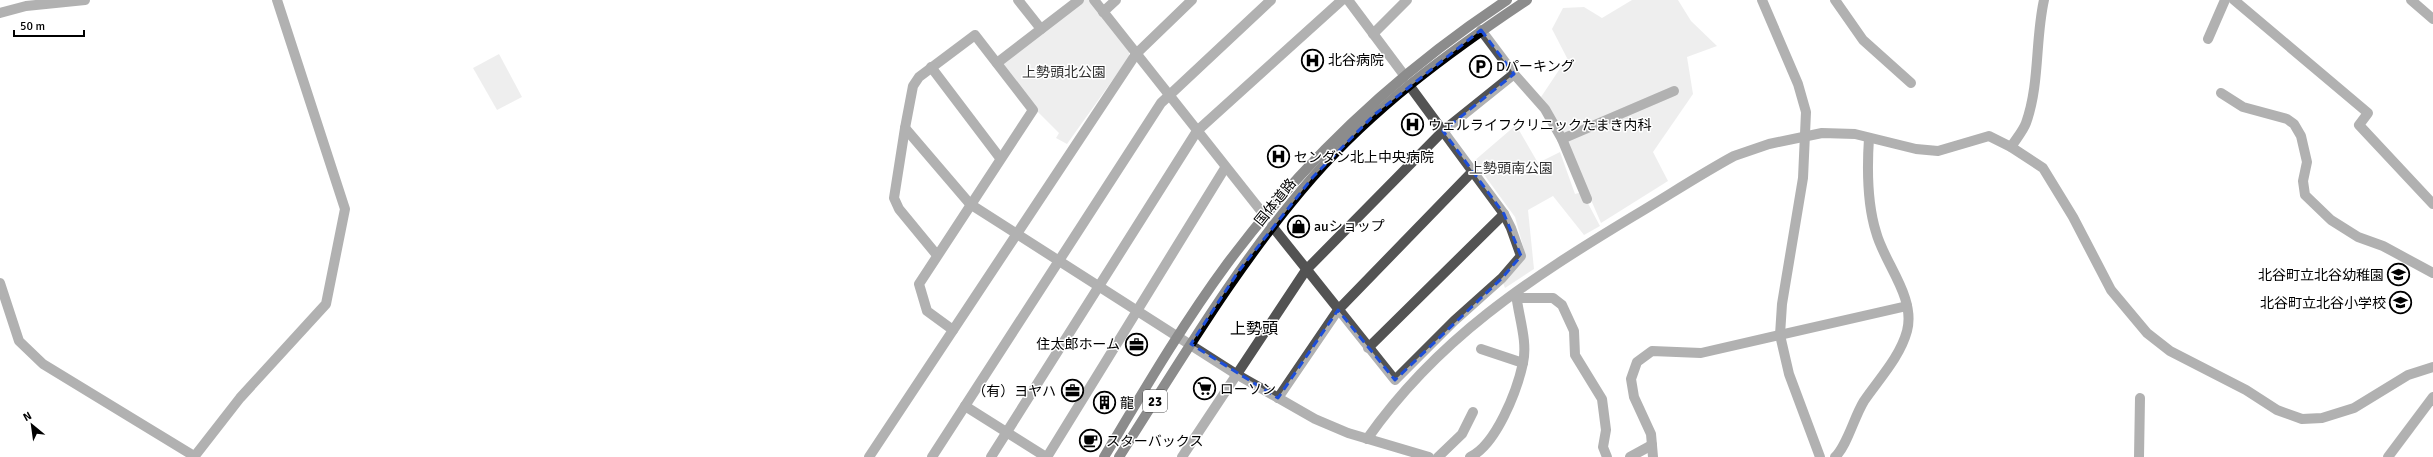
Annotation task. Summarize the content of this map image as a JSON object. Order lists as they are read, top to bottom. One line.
{"streets":{"main road":["国体道路","23"]},"districts":["上勢頭"],"parks":["上勢頭北公園","上勢頭南公園"],"places":{"hospital":["北谷病院","ウェルライフクリニックたまき内科","センダン北上中央病院"],"parking":["Dパーキング"],"shop":["auショップ"],"school or university":["北谷町立北谷幼稚園","北谷町立北谷小学校"],"office":["住太郎ホーム","（有）ヨヤハ"],"supermarket":["ローソン"],"building":["龍"],"cafe":["スターバックス"]},"scale_bar":"50 m","north":"top left"}
